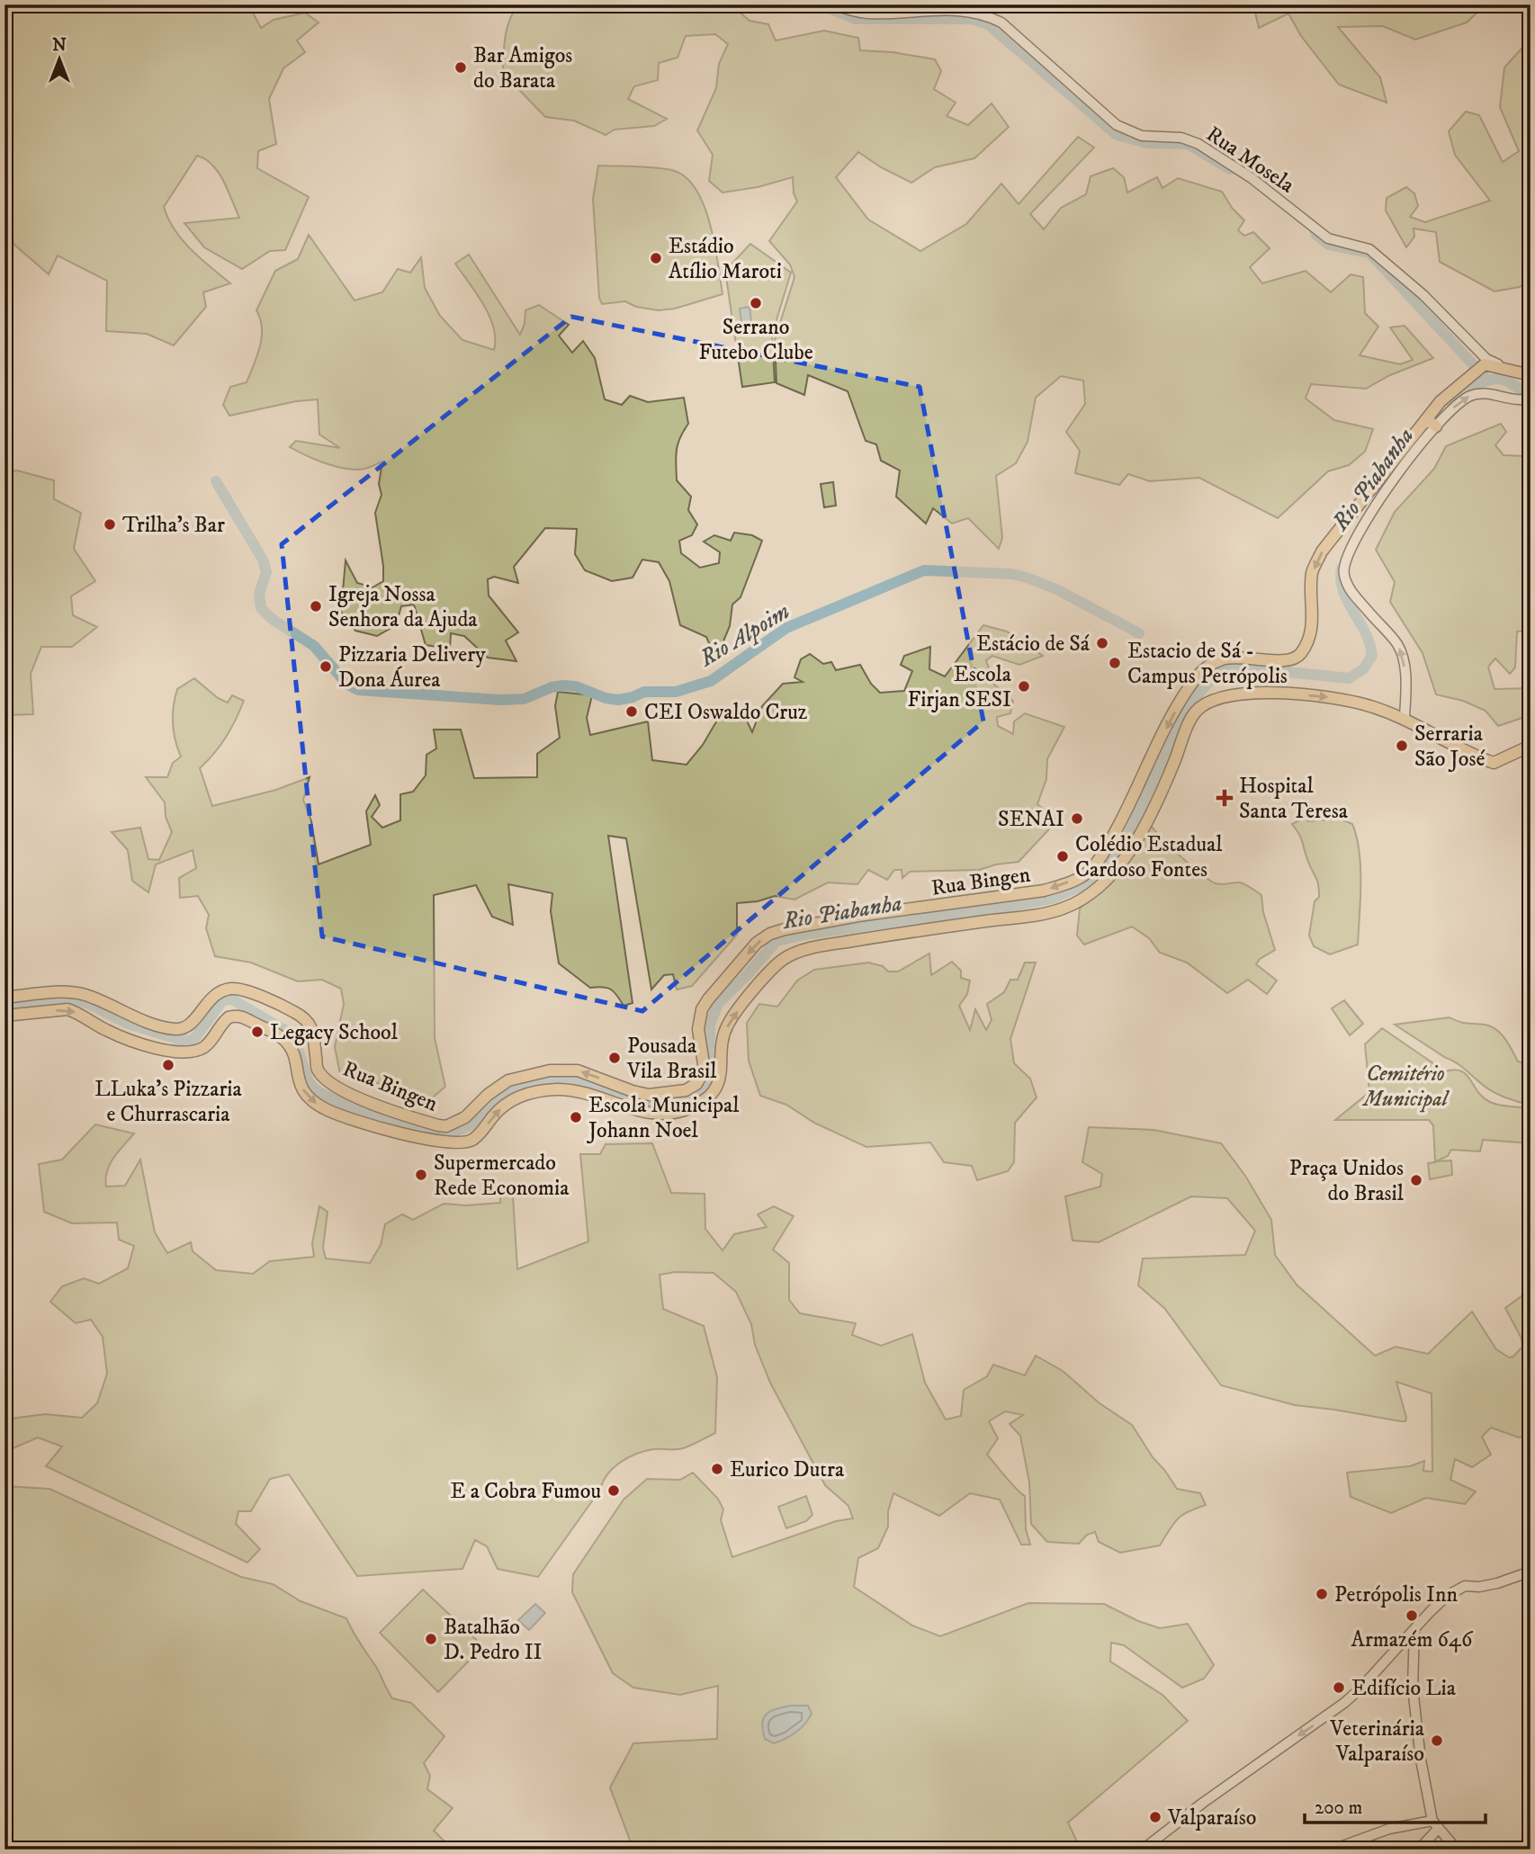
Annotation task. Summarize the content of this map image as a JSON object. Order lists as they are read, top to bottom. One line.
{"streets":{"main road":["Rua Bingen"],"street":["Rua Mosela"]},"water":["Rio Piabanha","Rio Alpoim"],"parks":["Cemitério Municipal"],"places":{"other":["Bar Amigos do Barata","Estádio Atílio Maroti","Serrano Futebo Clube","Trilha's Bar","Igreja Nossa Senhora da Ajuda","Estácio de Sá","Estacio de Sá - Campus Petrópolis","Pizzaria Delivery Dona Áurea","Escola Firjan SESI","CEI Oswaldo Cruz","Serraria São José","SENAI","Colédio Estadual Cardoso Fontes","Legacy School","Pousada Vila Brasil","LLuka's Pizzaria e Churrascaria","Escola Municipal Johann Noel","Supermercado Rede Economia","Praça Unidos do Brasil","Eurico Dutra","E a Cobra Fumou","Petrópolis Inn","Armazém 646","Batalhão D. Pedro II","Edifício Lia","Veterinária Valparaíso","Valparaíso"],"health":["Hospital Santa Teresa"]},"scale_bar":"200 m","north":"top"}
